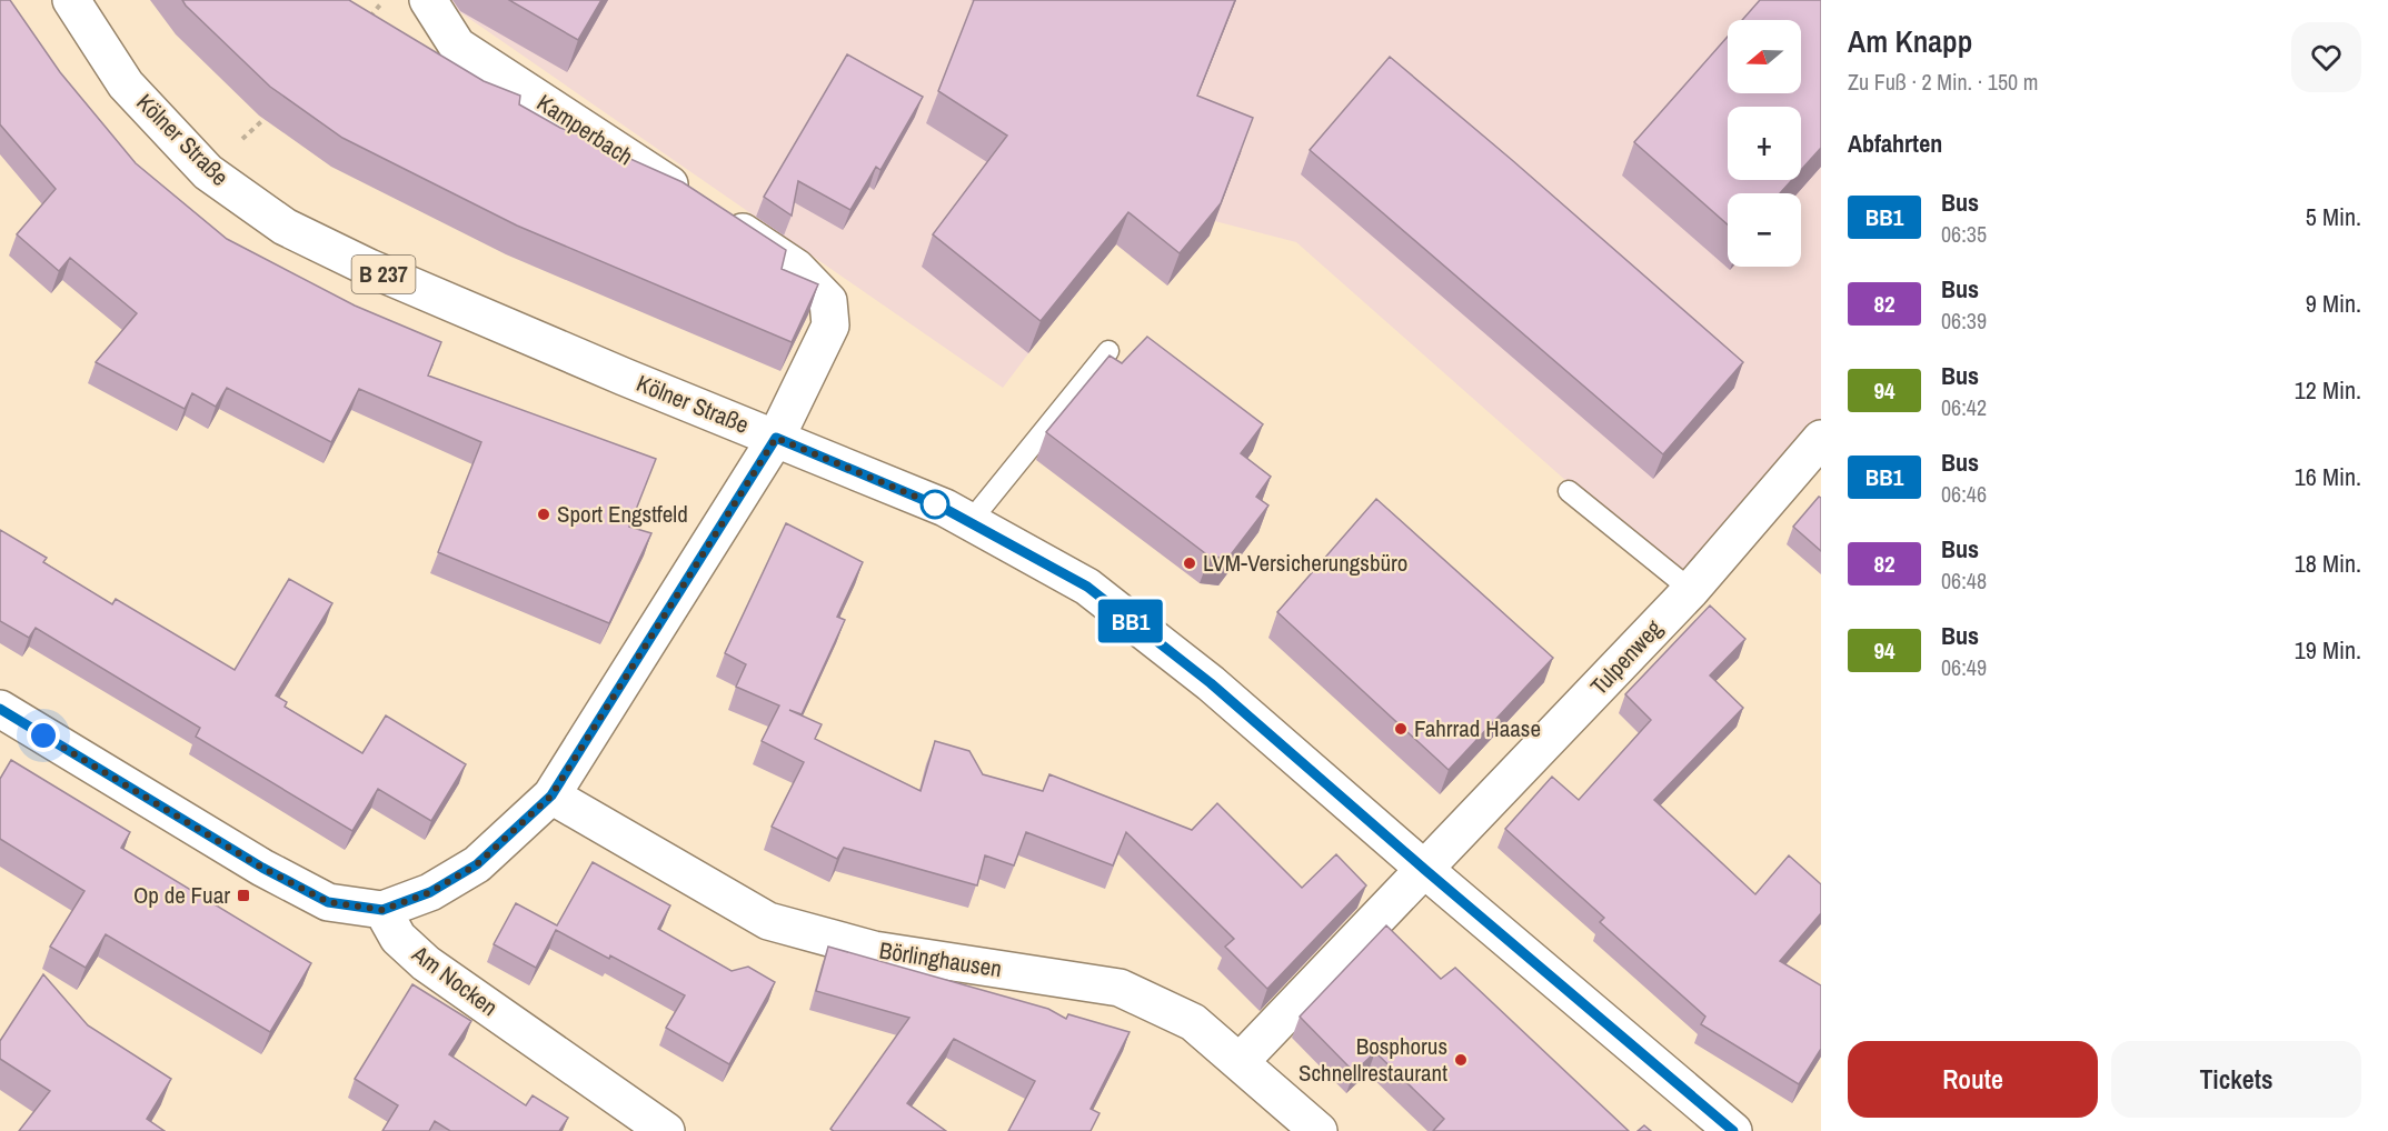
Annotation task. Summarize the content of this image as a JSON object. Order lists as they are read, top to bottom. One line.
{"streets":{"street":["Kamperbach","Kölner Straße","B 237","Tulpenweg","Börlinghausen","Am Nocken"]},"crossings":[["Kamperbach","Kölner Straße"],["Kamperbach","Börlinghausen"],["Kamperbach","Am Nocken"],["Kölner Straße","Tulpenweg"],["Tulpenweg","Börlinghausen"]],"places":{"other":["Sport Engstfeld","LVM-Versicherungsbüro","Fahrrad Haase","Bosphorus Schnellrestaurant"],"transit":["Op de Fuar"]},"lines":["bus line BB1"],"north":"left","page":{"on_map":"BB1","heading":[["Am Knapp","Zu Fuß · 2 Min. · 150 m"],"Abfahrten"],"map_buttons":["+","−"],"list":[{"mark":"BB1","name":"Bus","note":"06:35","value":"5 Min."},{"mark":"82","name":"Bus","note":"06:39","value":"9 Min."},{"mark":"94","name":"Bus","note":"06:42","value":"12 Min."},{"mark":"BB1","name":"Bus","note":"06:46","value":"16 Min."},{"mark":"82","name":"Bus","note":"06:48","value":"18 Min."},{"mark":"94","name":"Bus","note":"06:49","value":"19 Min."}],"buttons":["Route","Tickets"]}}
